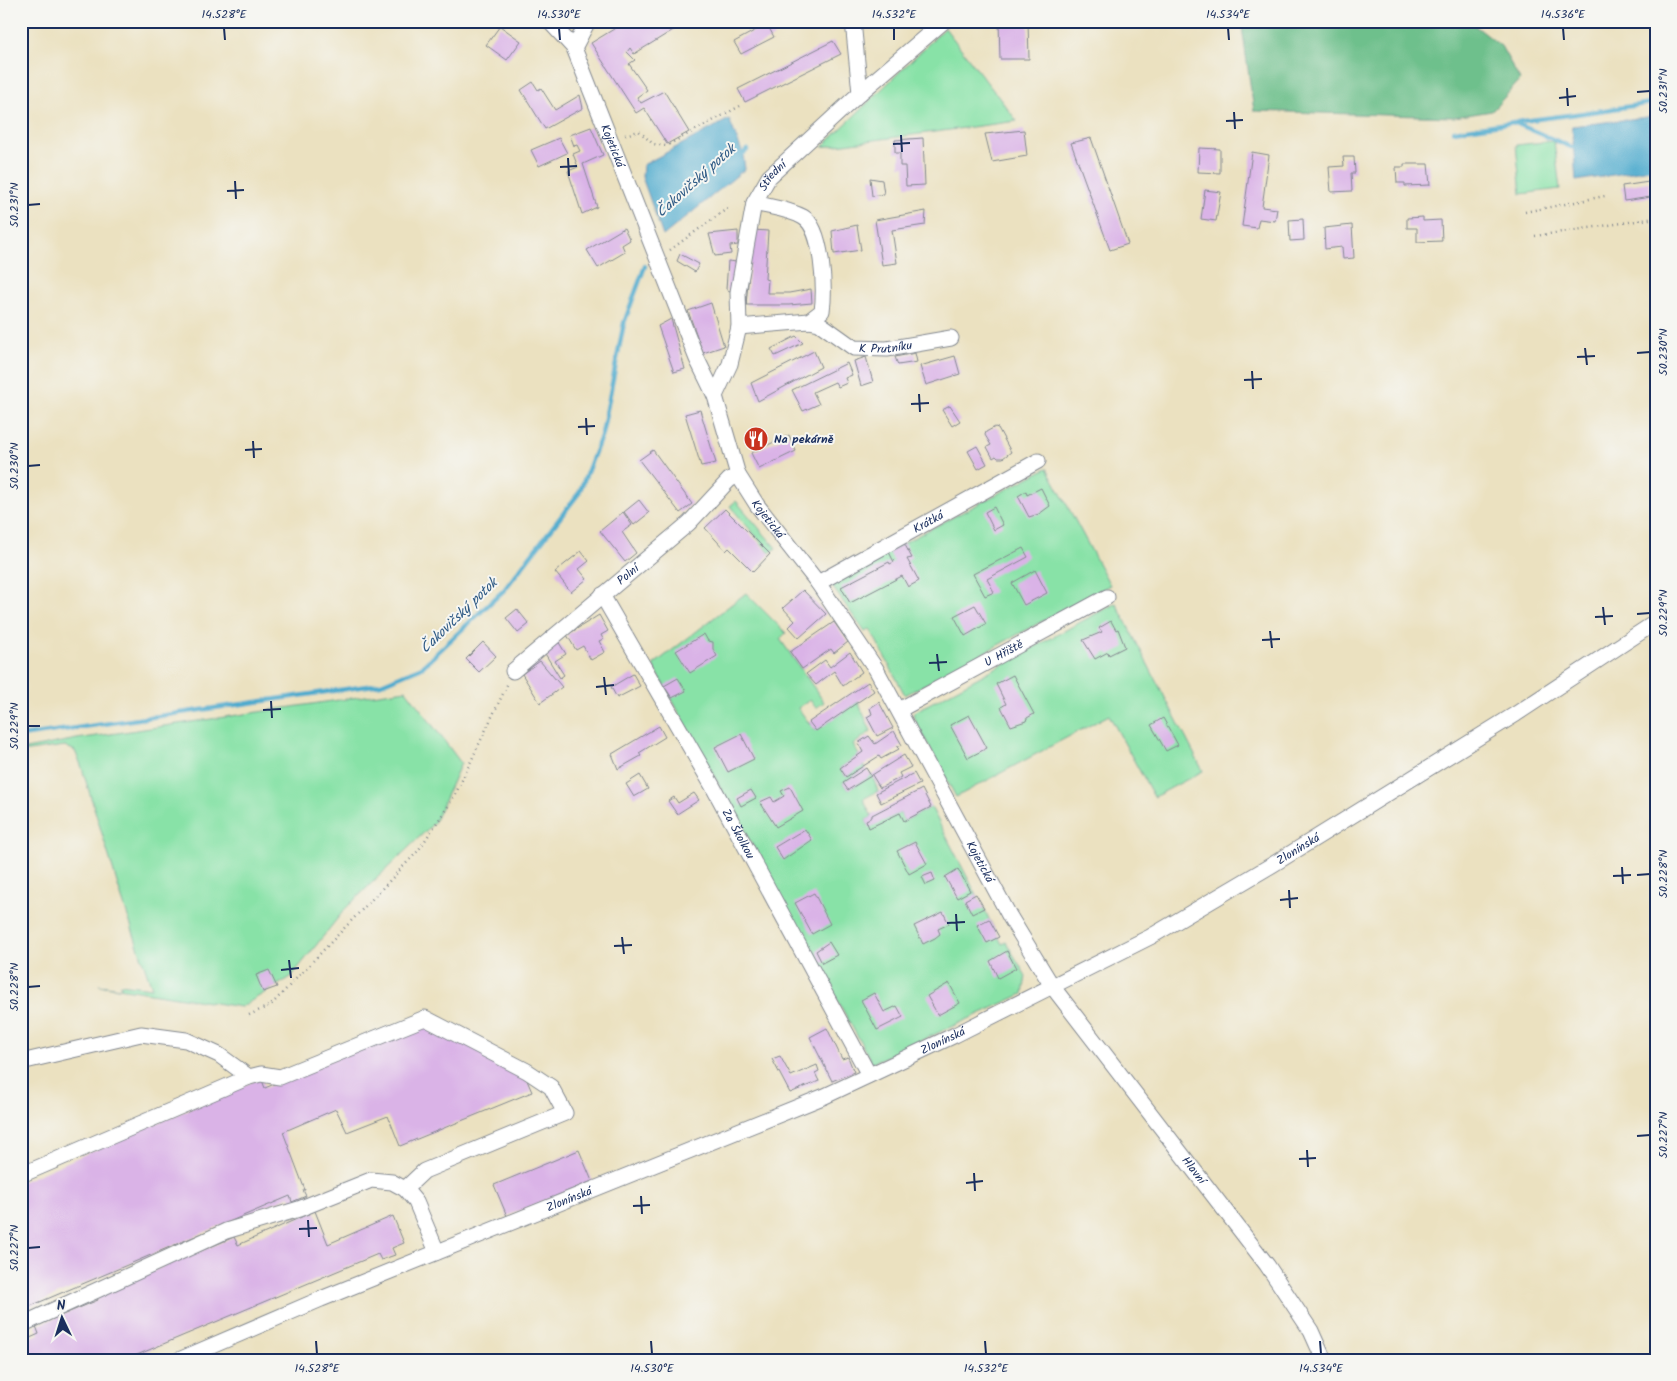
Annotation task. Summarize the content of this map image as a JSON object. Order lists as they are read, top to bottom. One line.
{"streets":{"street":["Kojetická","Střední","K Prutníku","Krátká","Polní","U Hřiště","Za Školkou","Zlonínská","Hlavní"]},"crossings":[["Kojetická","Střední"],["Kojetická","Krátká"],["Kojetická","Polní"],["Kojetická","U Hřiště"],["Kojetická","Zlonínská"],["Kojetická","Hlavní"],["Střední","K Prutníku"],["Polní","Za Školkou"],["Za Školkou","Zlonínská"],["Zlonínská","Hlavní"]],"water":["Čakovičský potok"],"places":{"restaurant":["Na pekárně"]},"north":"top","coordinates":["14.528°E","14.530°E","14.532°E","14.534°E","14.536°E","50.231°N","50.230°N","50.229°N","50.228°N","50.227°N"]}
